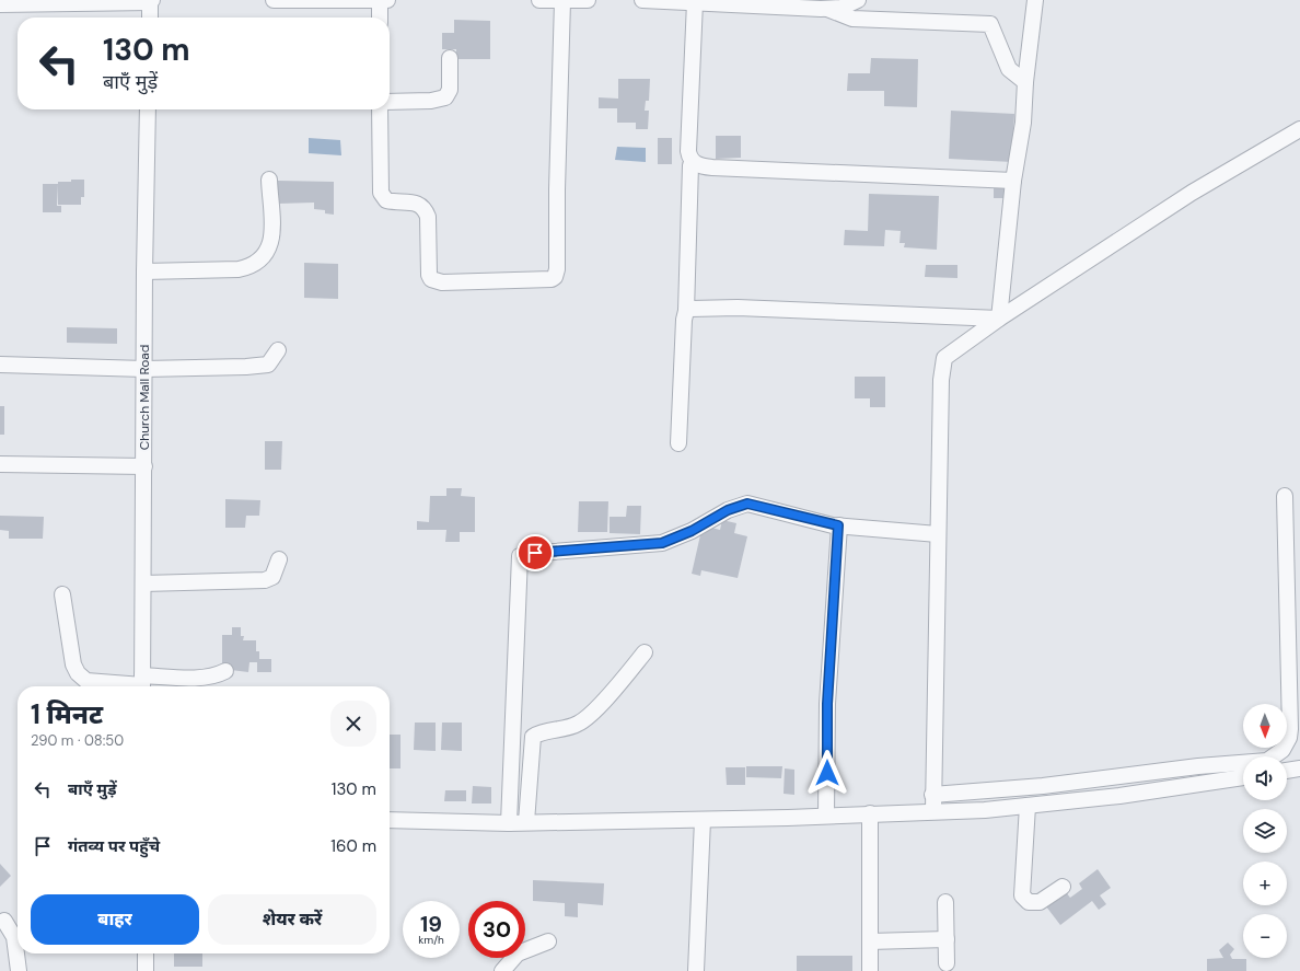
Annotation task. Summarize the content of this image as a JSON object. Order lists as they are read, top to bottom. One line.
{"streets":{"street":["Church Mall Road"]},"north":"bottom","page":{"turn":["130 m","बाएँ मुड़ें"],"heading":["1 मिनट","290 m · 08:50"],"map_buttons":["+","−"],"list":[{"name":"बाएँ मुड़ें","value":"130 m"},{"name":"गंतव्य पर पहुँचे","value":"160 m"}],"buttons":["बाहर","शेयर करें"],"speed":"19 km/h","limit":"30"}}
